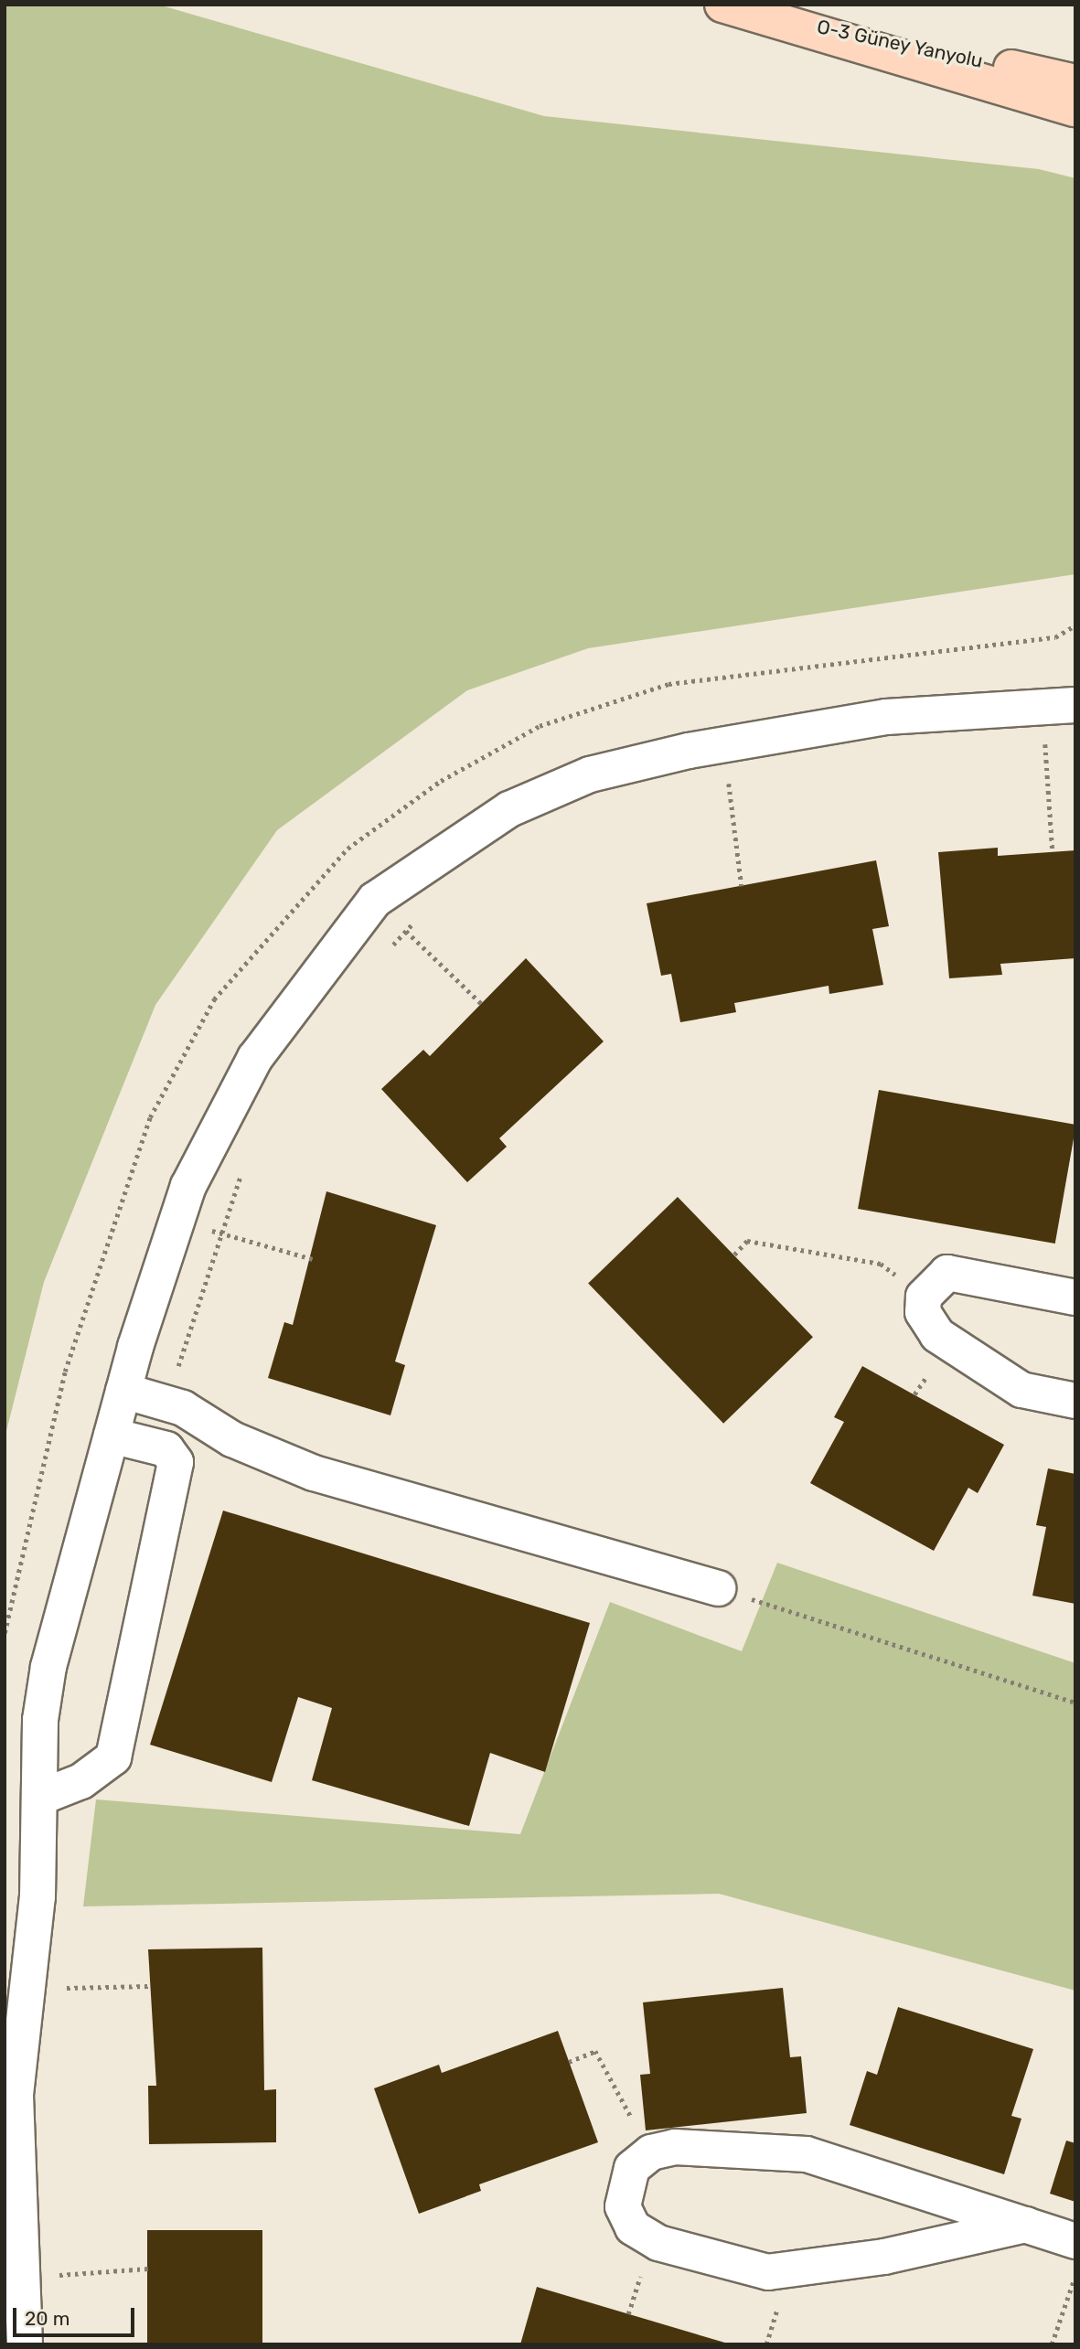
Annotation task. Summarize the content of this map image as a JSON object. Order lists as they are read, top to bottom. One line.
{"streets":{"main road":["O-3 Güney Yanyolu"]},"scale_bar":"20 m"}
